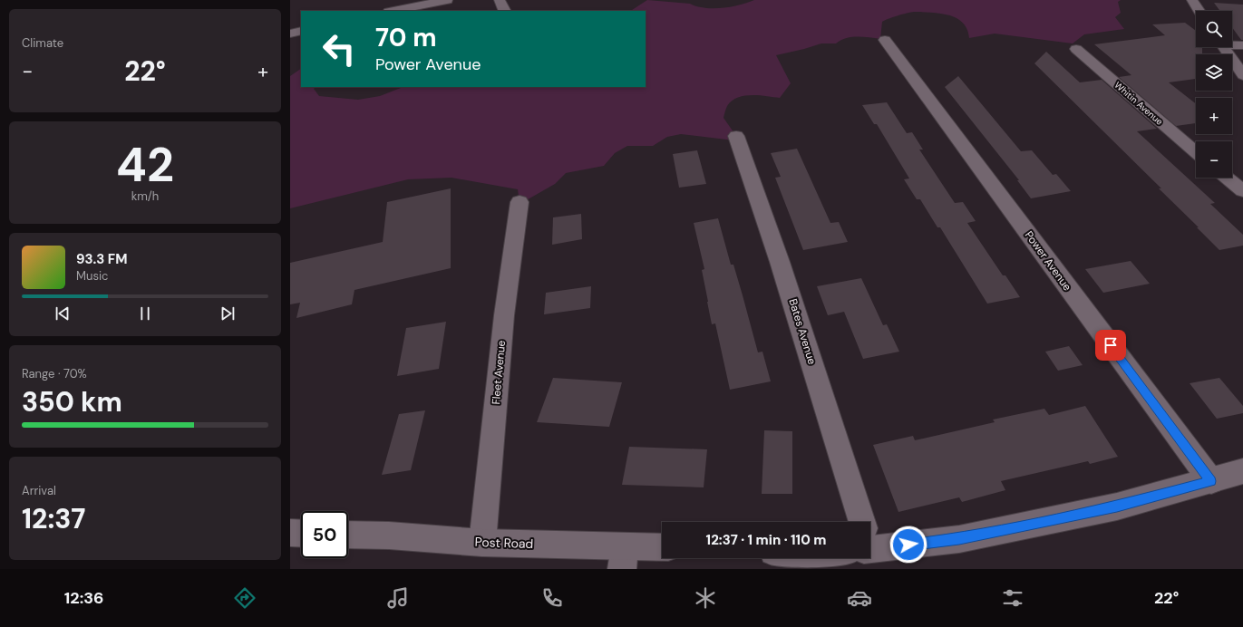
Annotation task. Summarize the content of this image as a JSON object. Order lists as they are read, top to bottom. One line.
{"streets":{"street":["Whitin Avenue","Power Avenue","Bates Avenue","Fleet Avenue","Post Road"]},"crossings":[["Fleet Avenue","Post Road"]],"page":{"tile":["Climate",["42","km/h"],["Range · 70%","350 km"],["Arrival","12:37"]],"map_buttons":["+","−"],"turn":["70 m","Power Avenue"],"heat":["−","22°","+"],"song":["93.3 FM","Music"],"limit":"50","trip":"12:37 · 1 min · 110 m","tabs":["12:36","22°"]}}
